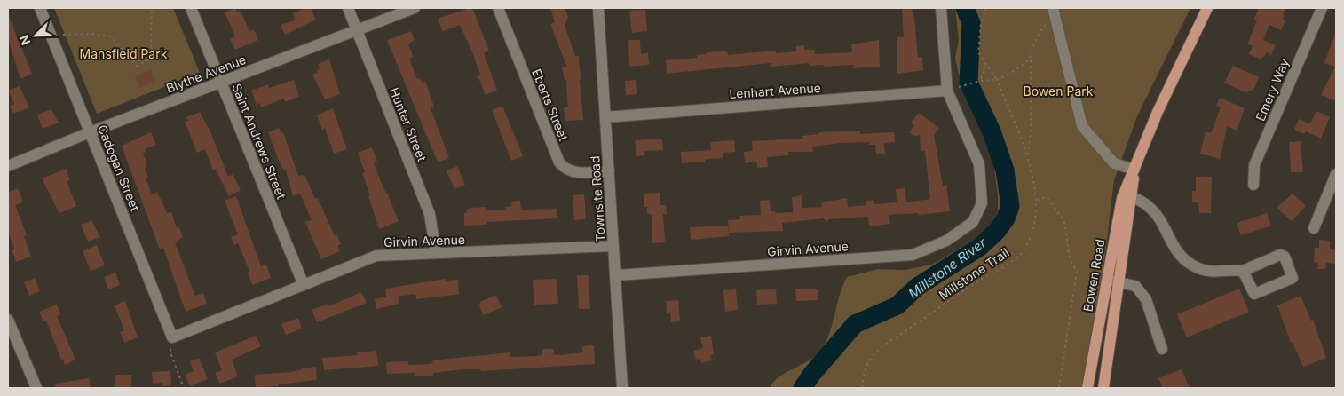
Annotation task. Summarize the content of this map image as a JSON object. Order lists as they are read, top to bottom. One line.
{"streets":{"main road":["Bowen Road"],"street":["Blythe Avenue","Emery Way","Lenhart Avenue","Eberts Street","Hunter Street","Saint Andrews Street","Cadogan Street","Townsite Road","Girvin Avenue"],"path":["Millstone Trail"]},"crossings":[["Blythe Avenue","Hunter Street"],["Blythe Avenue","Saint Andrews Street"],["Blythe Avenue","Cadogan Street"],["Lenhart Avenue","Townsite Road"],["Lenhart Avenue","Girvin Avenue"],["Eberts Street","Townsite Road"],["Hunter Street","Girvin Avenue"],["Saint Andrews Street","Girvin Avenue"],["Cadogan Street","Girvin Avenue"],["Townsite Road","Girvin Avenue"]],"water":["Millstone River"],"parks":["Mansfield Park","Bowen Park"],"north":"bottom left"}
